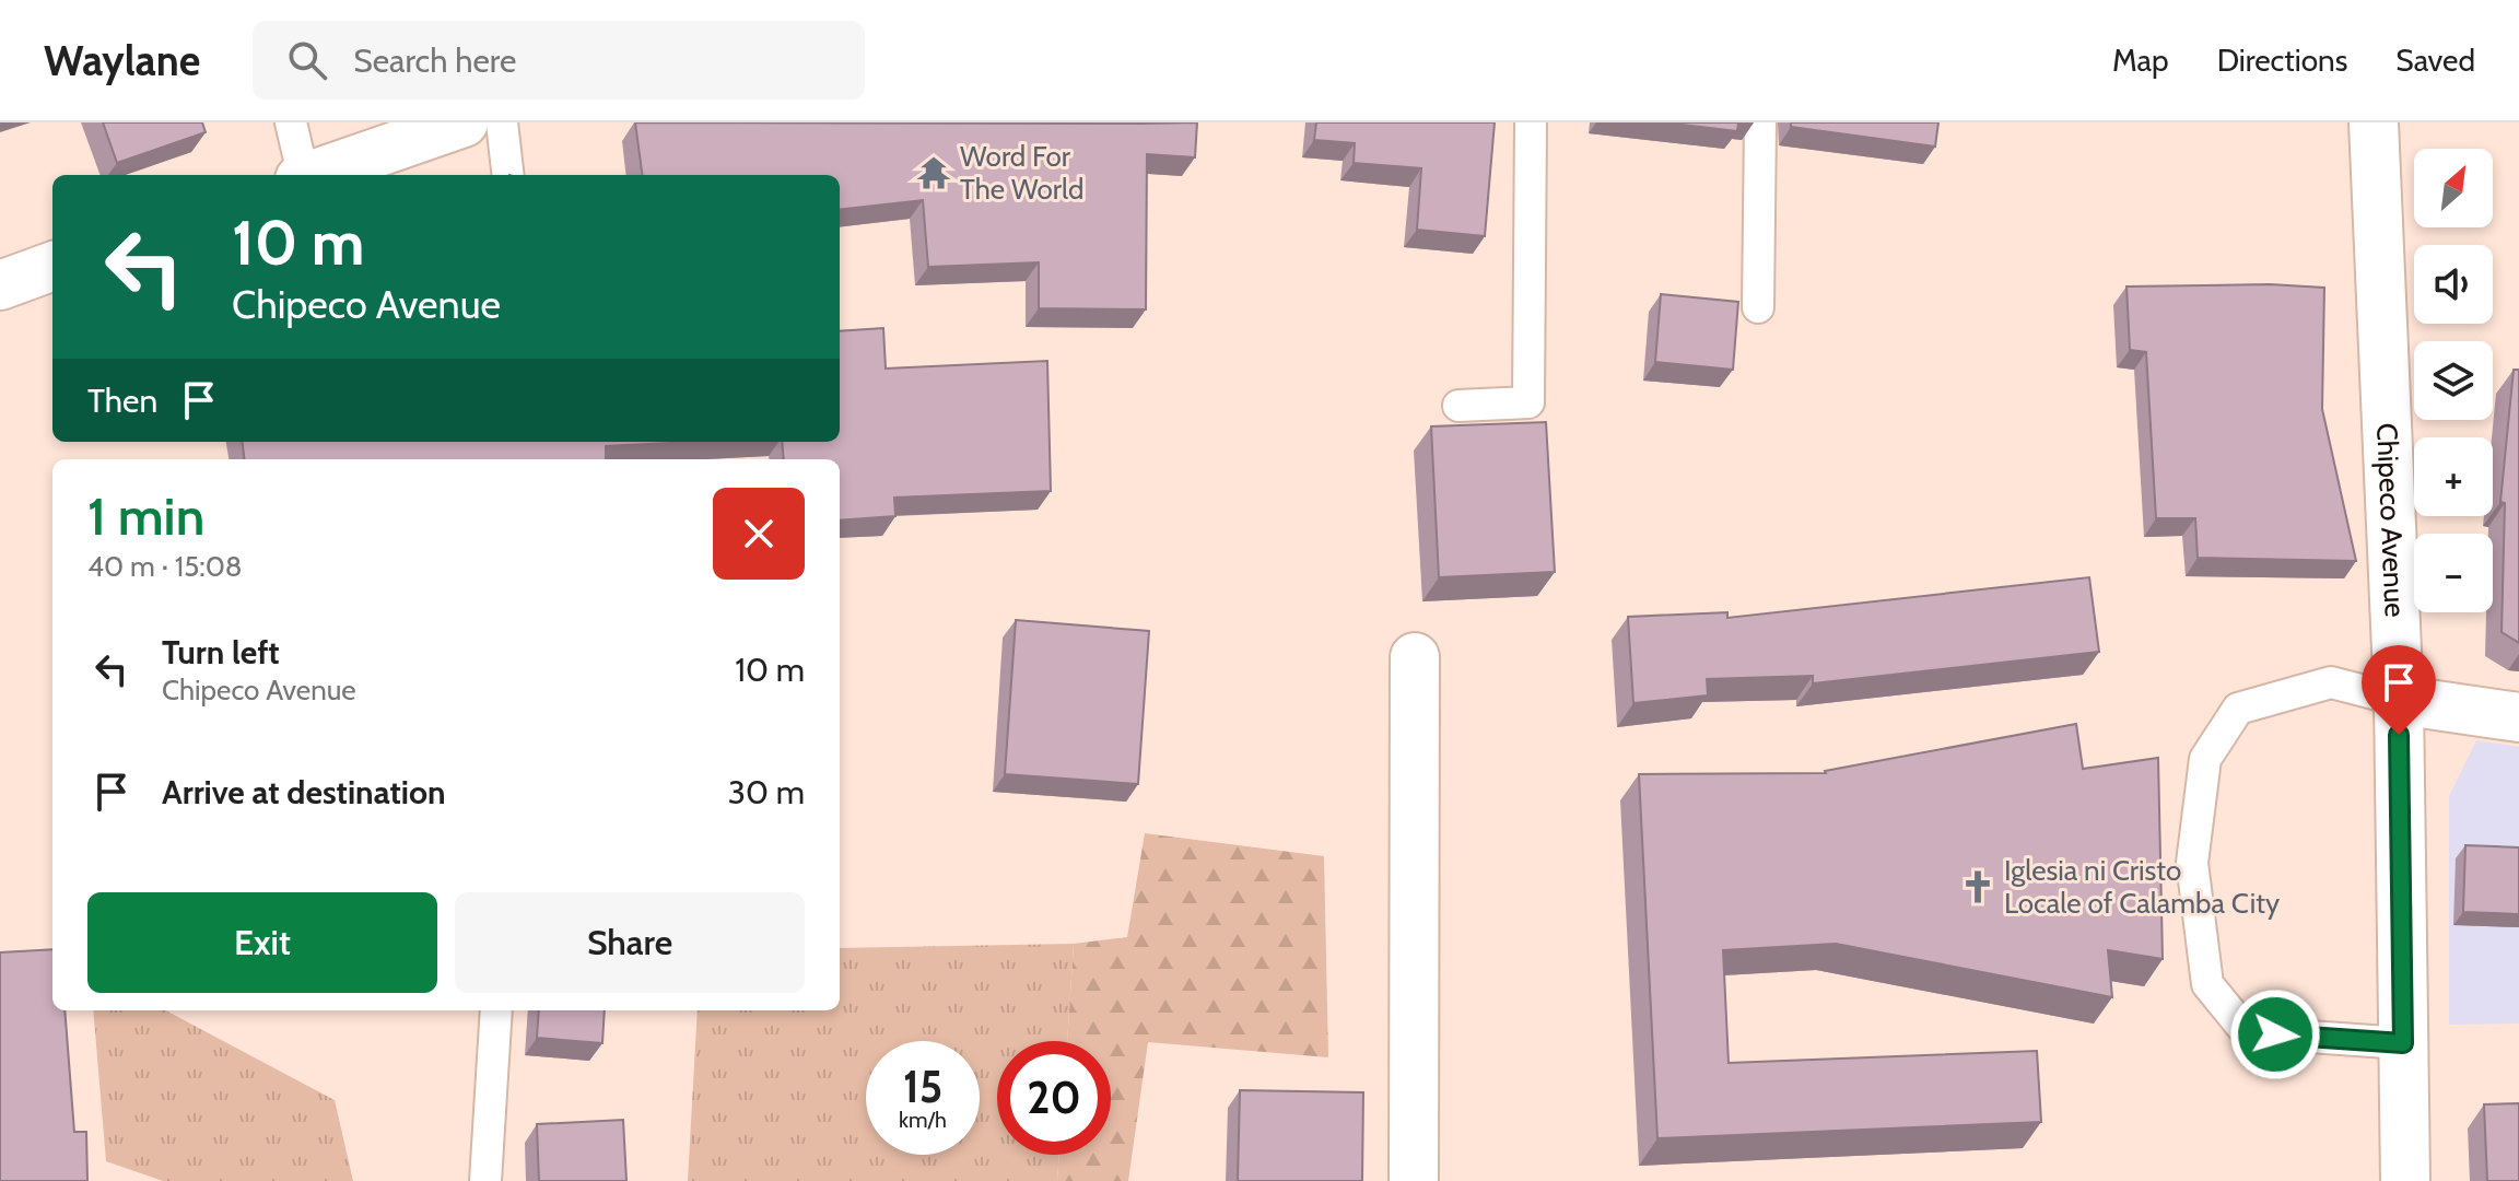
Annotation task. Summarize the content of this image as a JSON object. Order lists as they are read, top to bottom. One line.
{"streets":{"main road":["Chipeco Avenue"]},"places":{"temple":["Word For The World"],"church":["Iglesia ni Cristo Locale of Calamba City"]},"north":"top right","page":{"header":"Waylane","search":"Search here","nav":["Map","Directions","Saved"],"map_buttons":["+","−"],"turn":["10 m","Chipeco Avenue"],"then":"Then","heading":["1 min","40 m · 15:08"],"list":[{"name":"Turn left","note":"Chipeco Avenue","value":"10 m"},{"name":"Arrive at destination","value":"30 m"}],"buttons":["Exit","Share"],"speed":"15 km/h","limit":"20"}}
